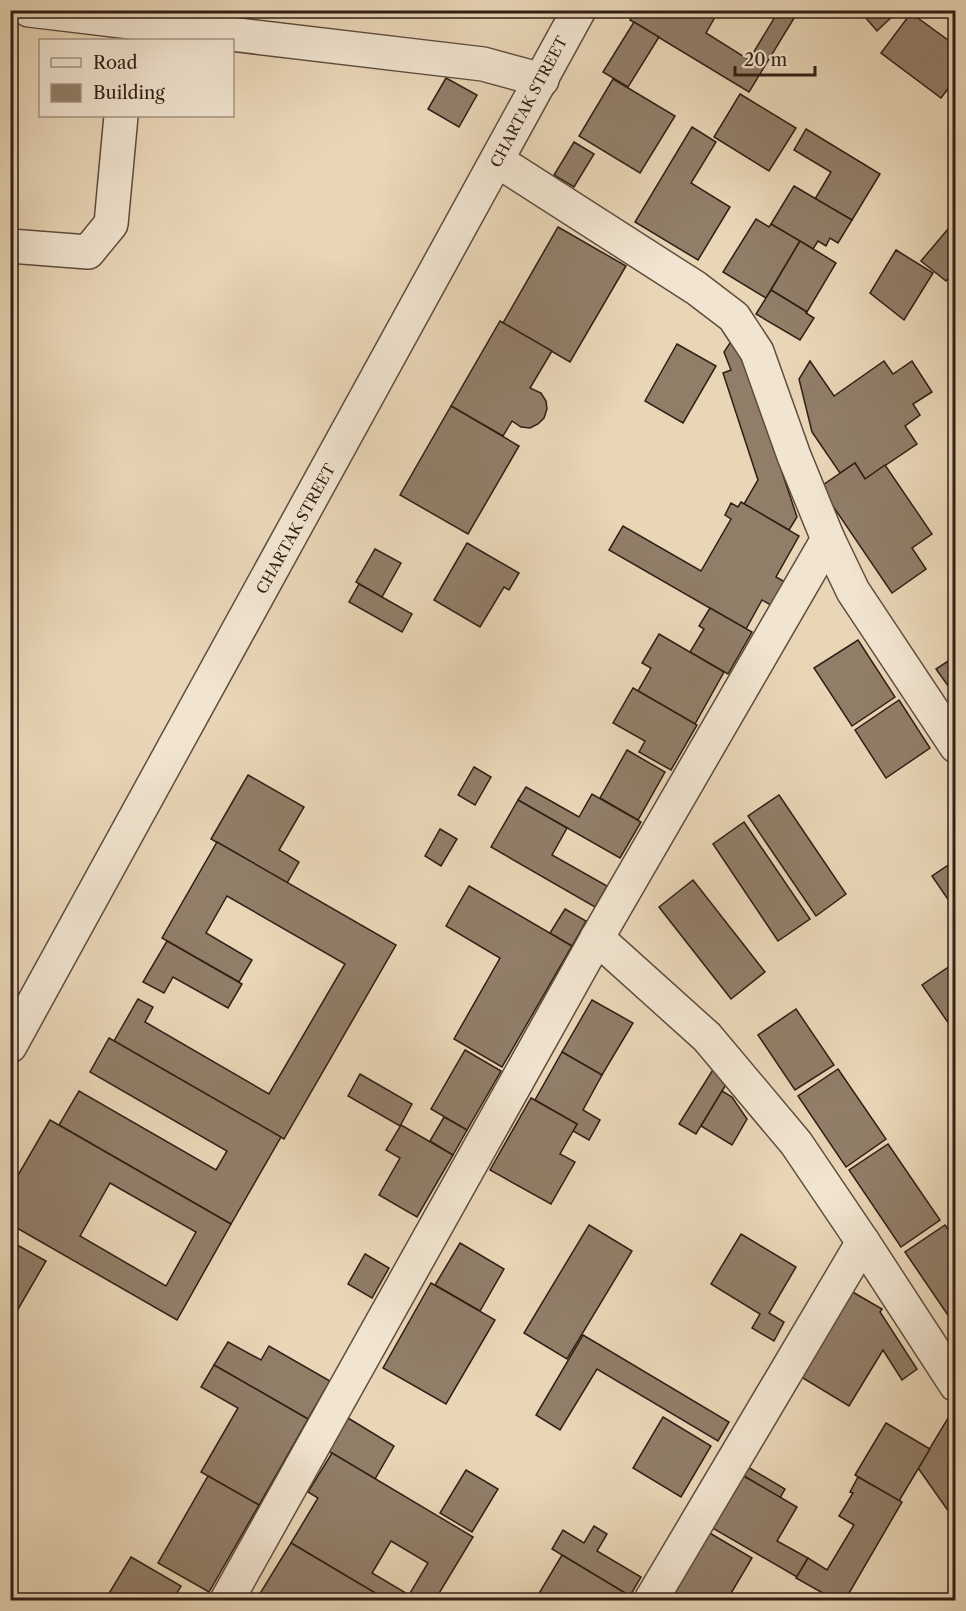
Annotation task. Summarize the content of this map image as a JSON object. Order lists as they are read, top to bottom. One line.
{"streets":{"street":["CHARTAK STREET"]},"legend":["Road","Building"],"scale_bar":"20 m"}
